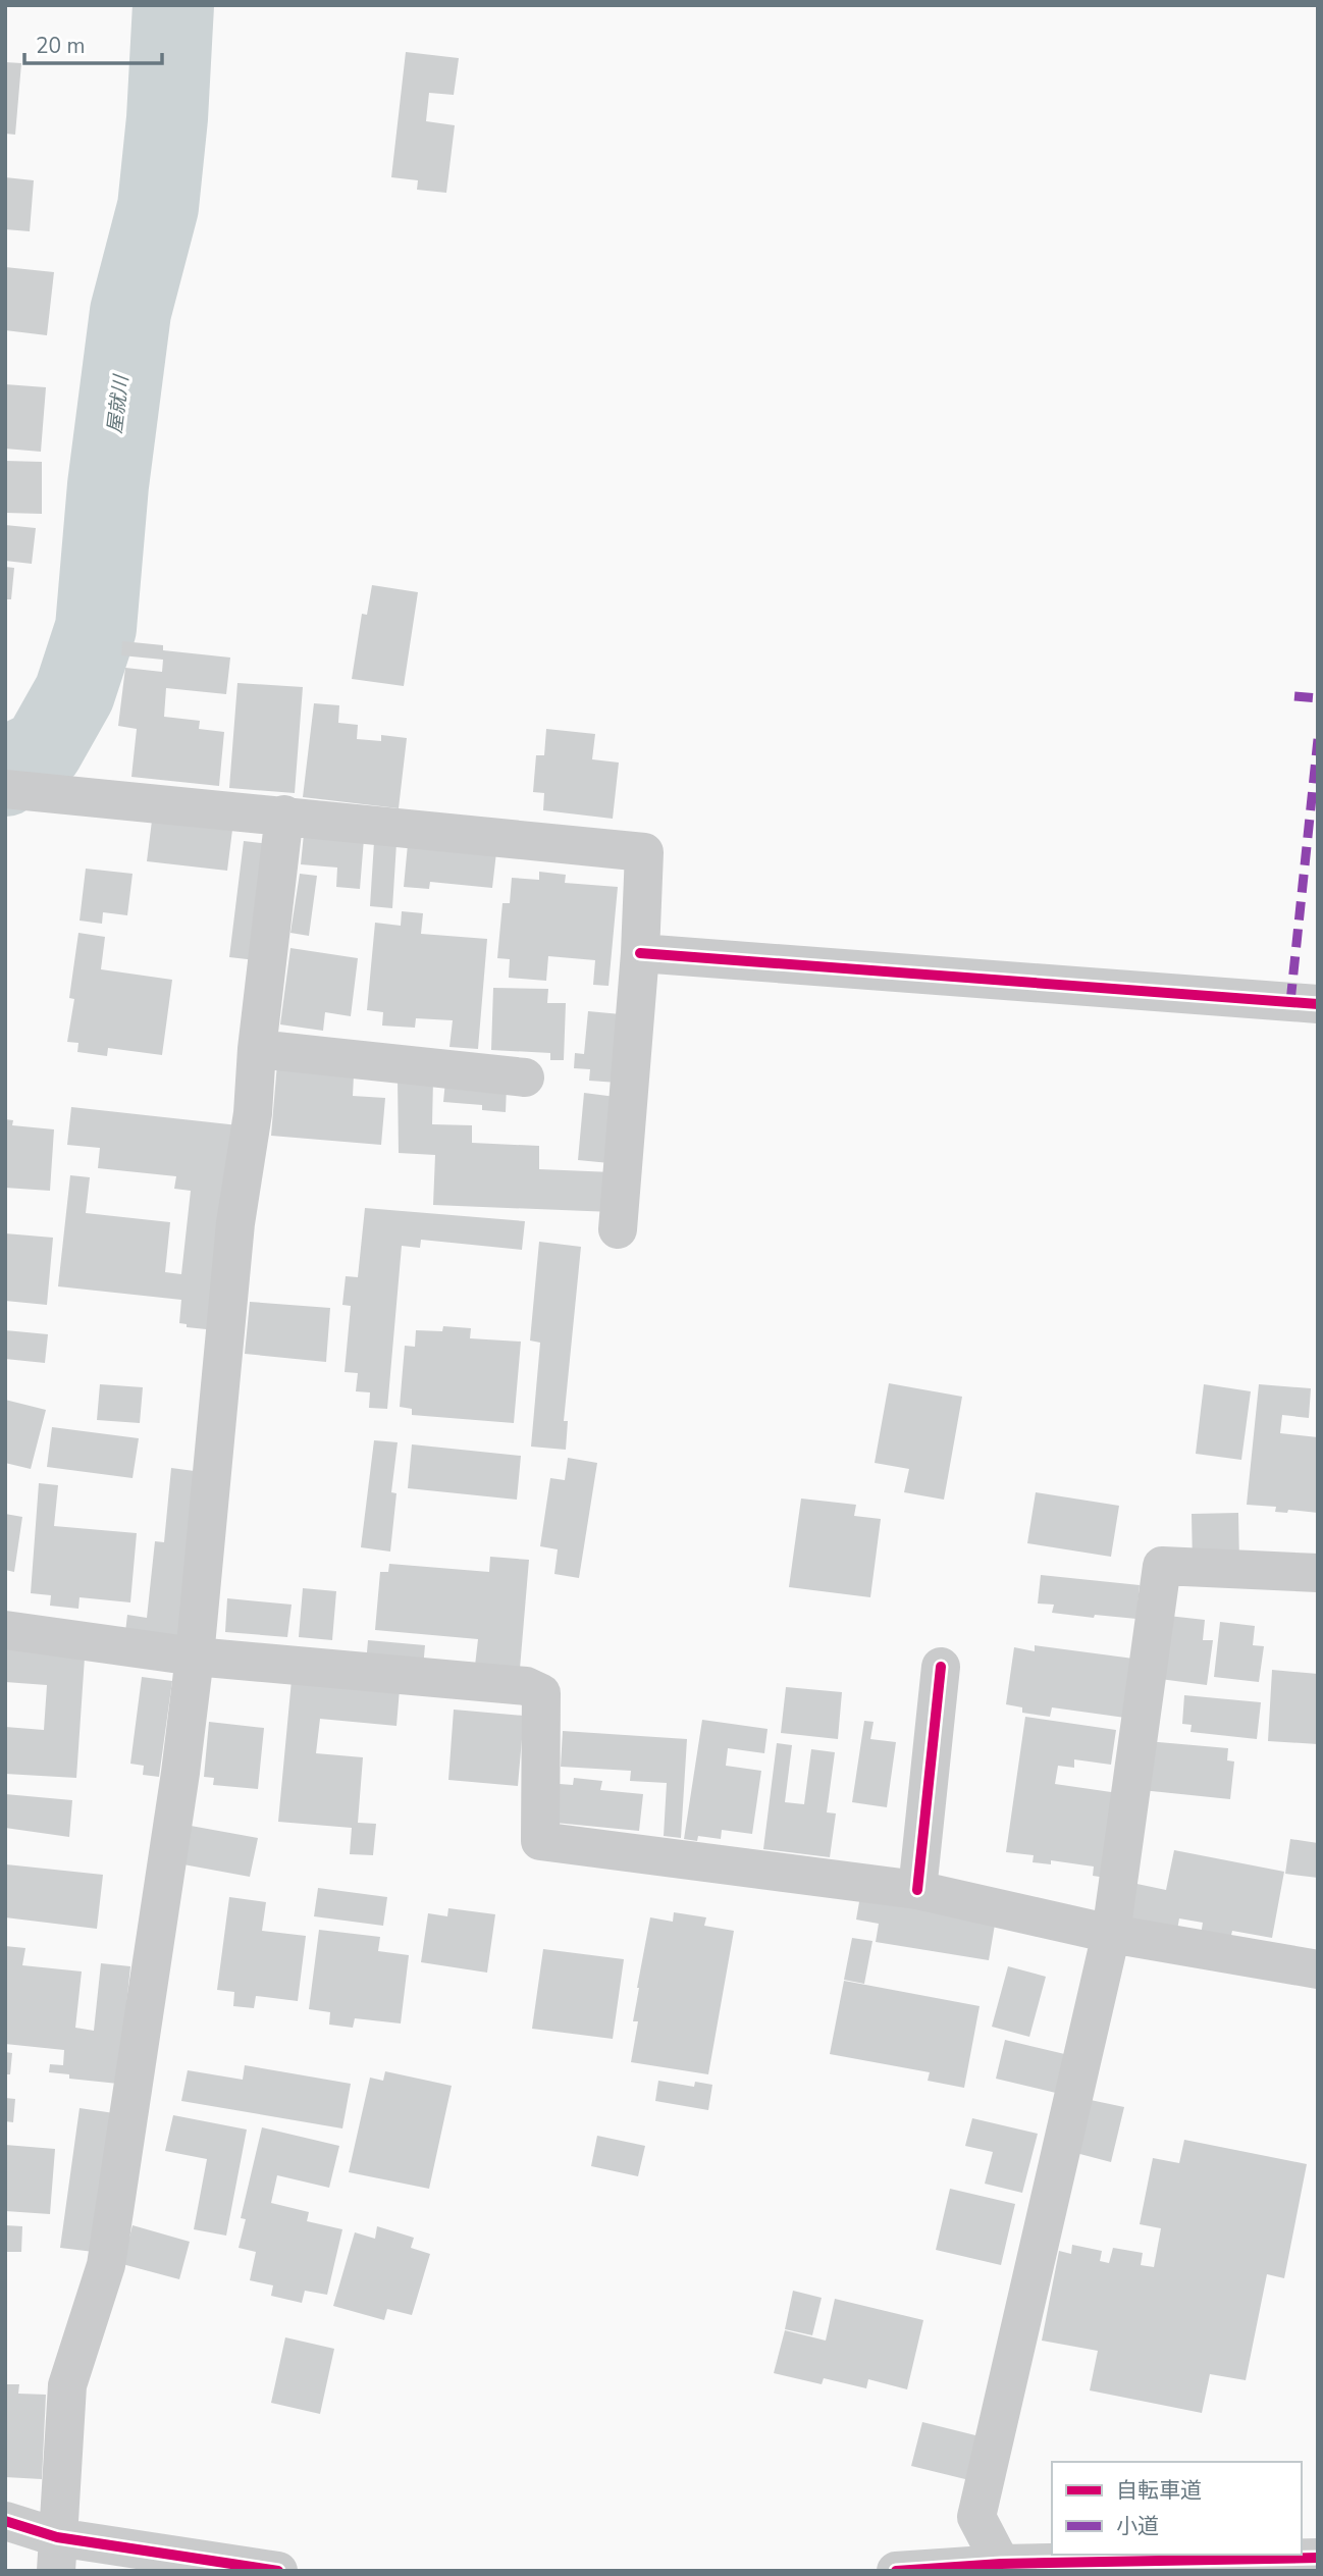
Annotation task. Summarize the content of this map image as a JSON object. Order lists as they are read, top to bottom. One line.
{"water":["屋就川"],"legend":["自転車道","小道"],"scale_bar":"20 m"}
